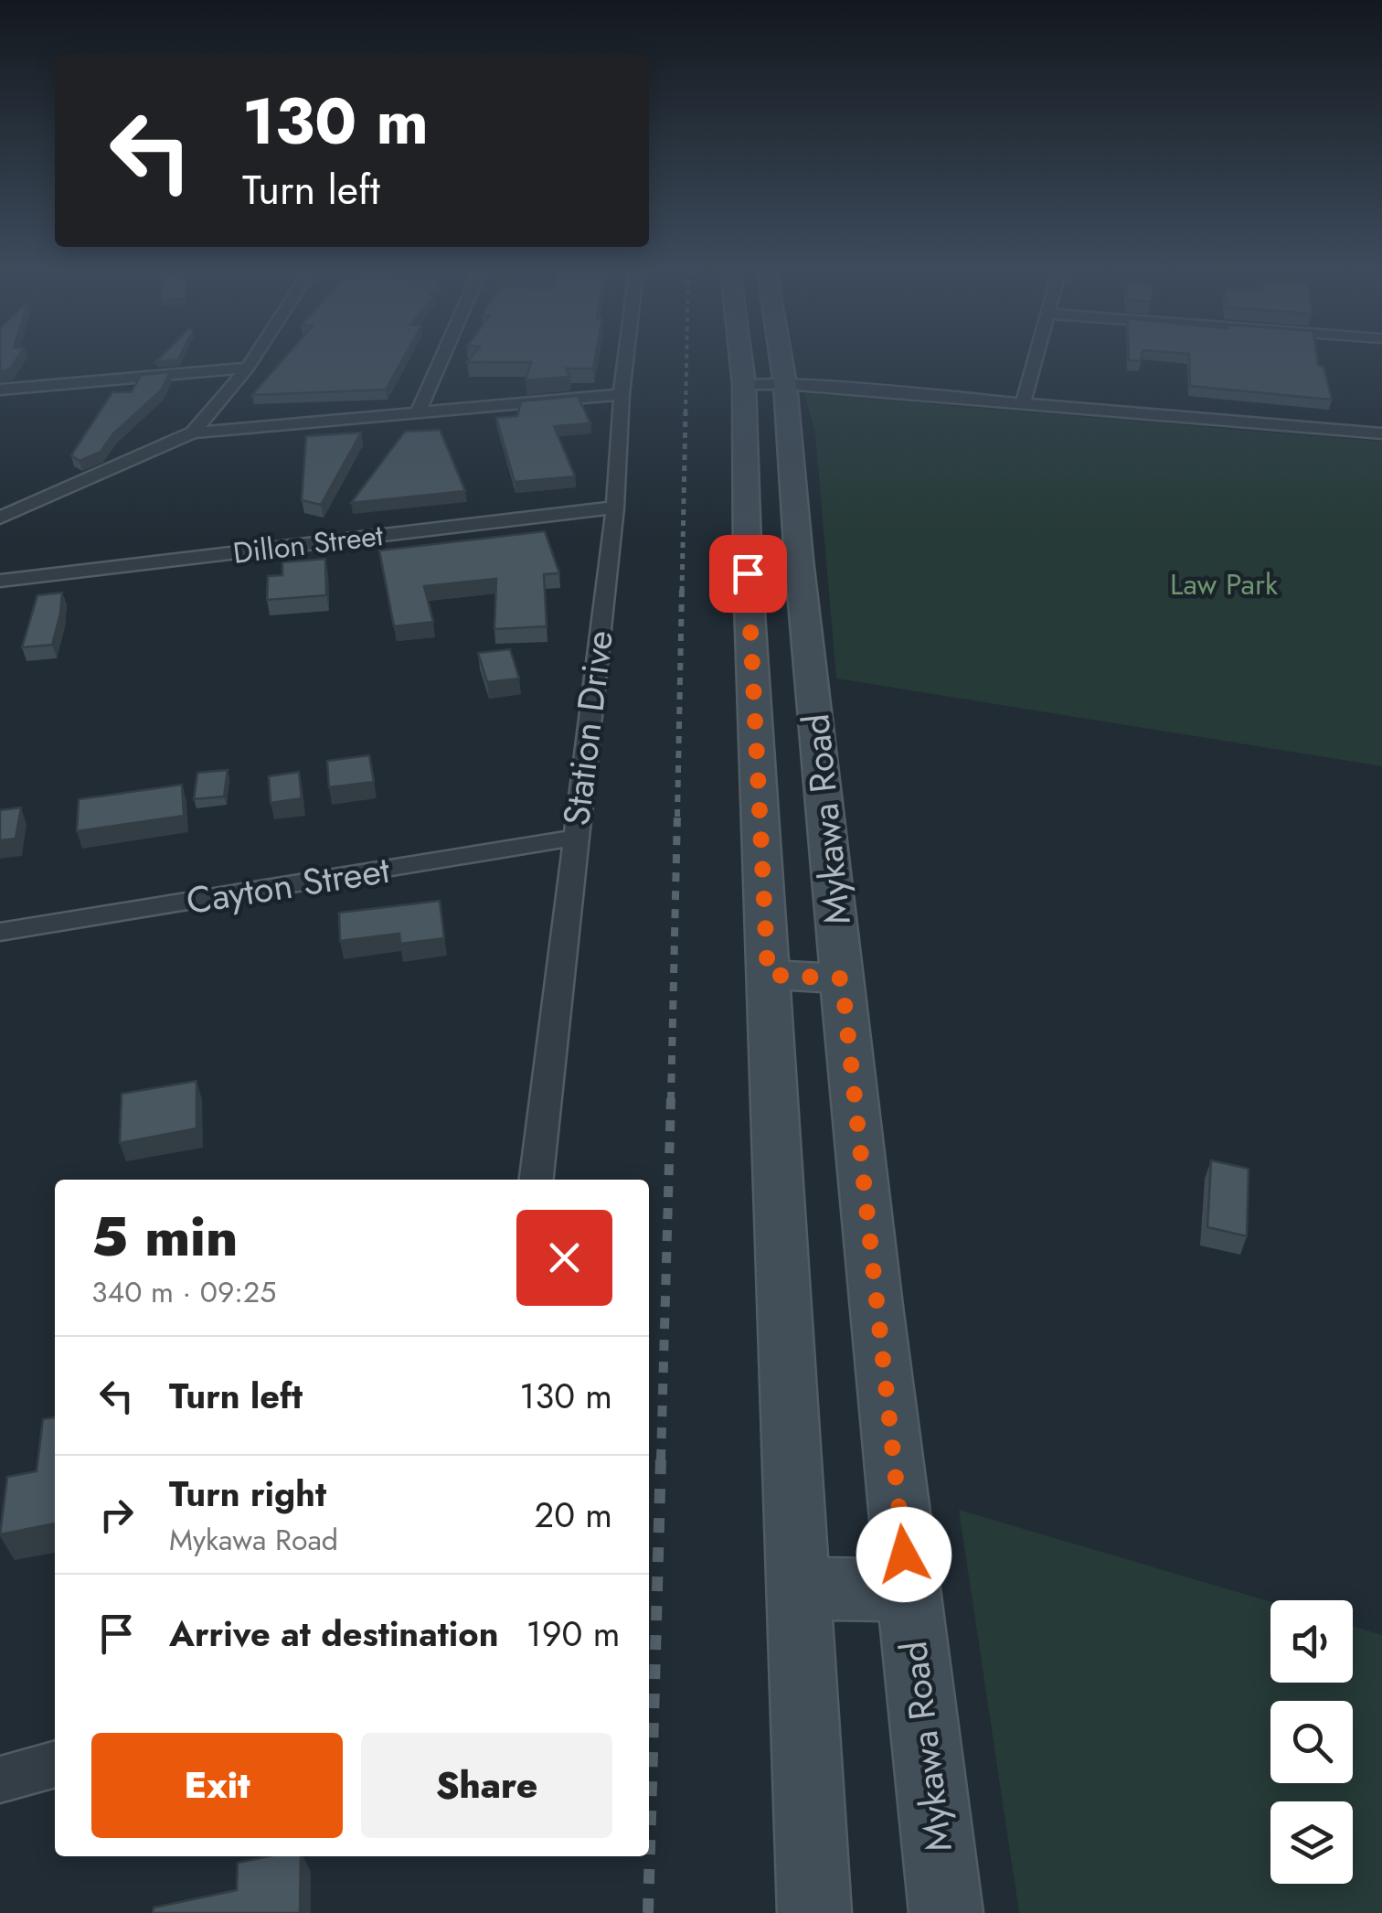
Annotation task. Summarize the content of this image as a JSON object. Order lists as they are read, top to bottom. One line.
{"streets":{"main road":["Mykawa Road"],"street":["Dillon Street","Station Drive","Cayton Street"]},"crossings":[["Dillon Street","Station Drive"],["Station Drive","Cayton Street"]],"parks":["Law Park"],"page":{"turn":["130 m","Turn left"],"heading":["5 min","340 m · 09:25"],"list":[{"name":"Turn left","value":"130 m"},{"name":"Turn right","note":"Mykawa Road","value":"20 m"},{"name":"Arrive at destination","value":"190 m"}],"buttons":["Exit","Share"]}}
